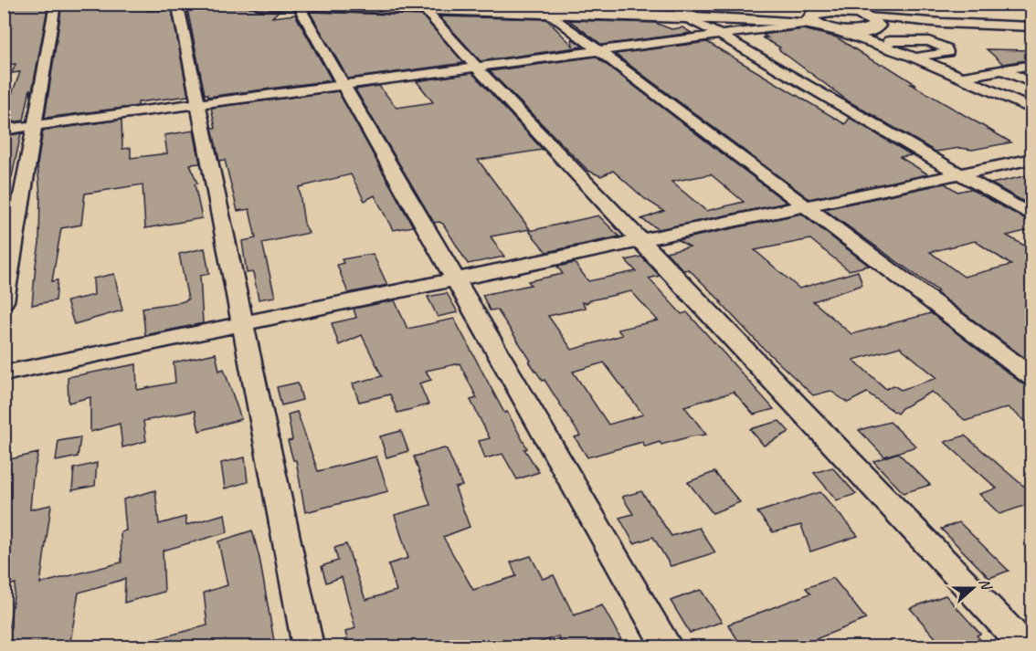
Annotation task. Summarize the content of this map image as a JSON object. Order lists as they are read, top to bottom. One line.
{"north":"right"}
